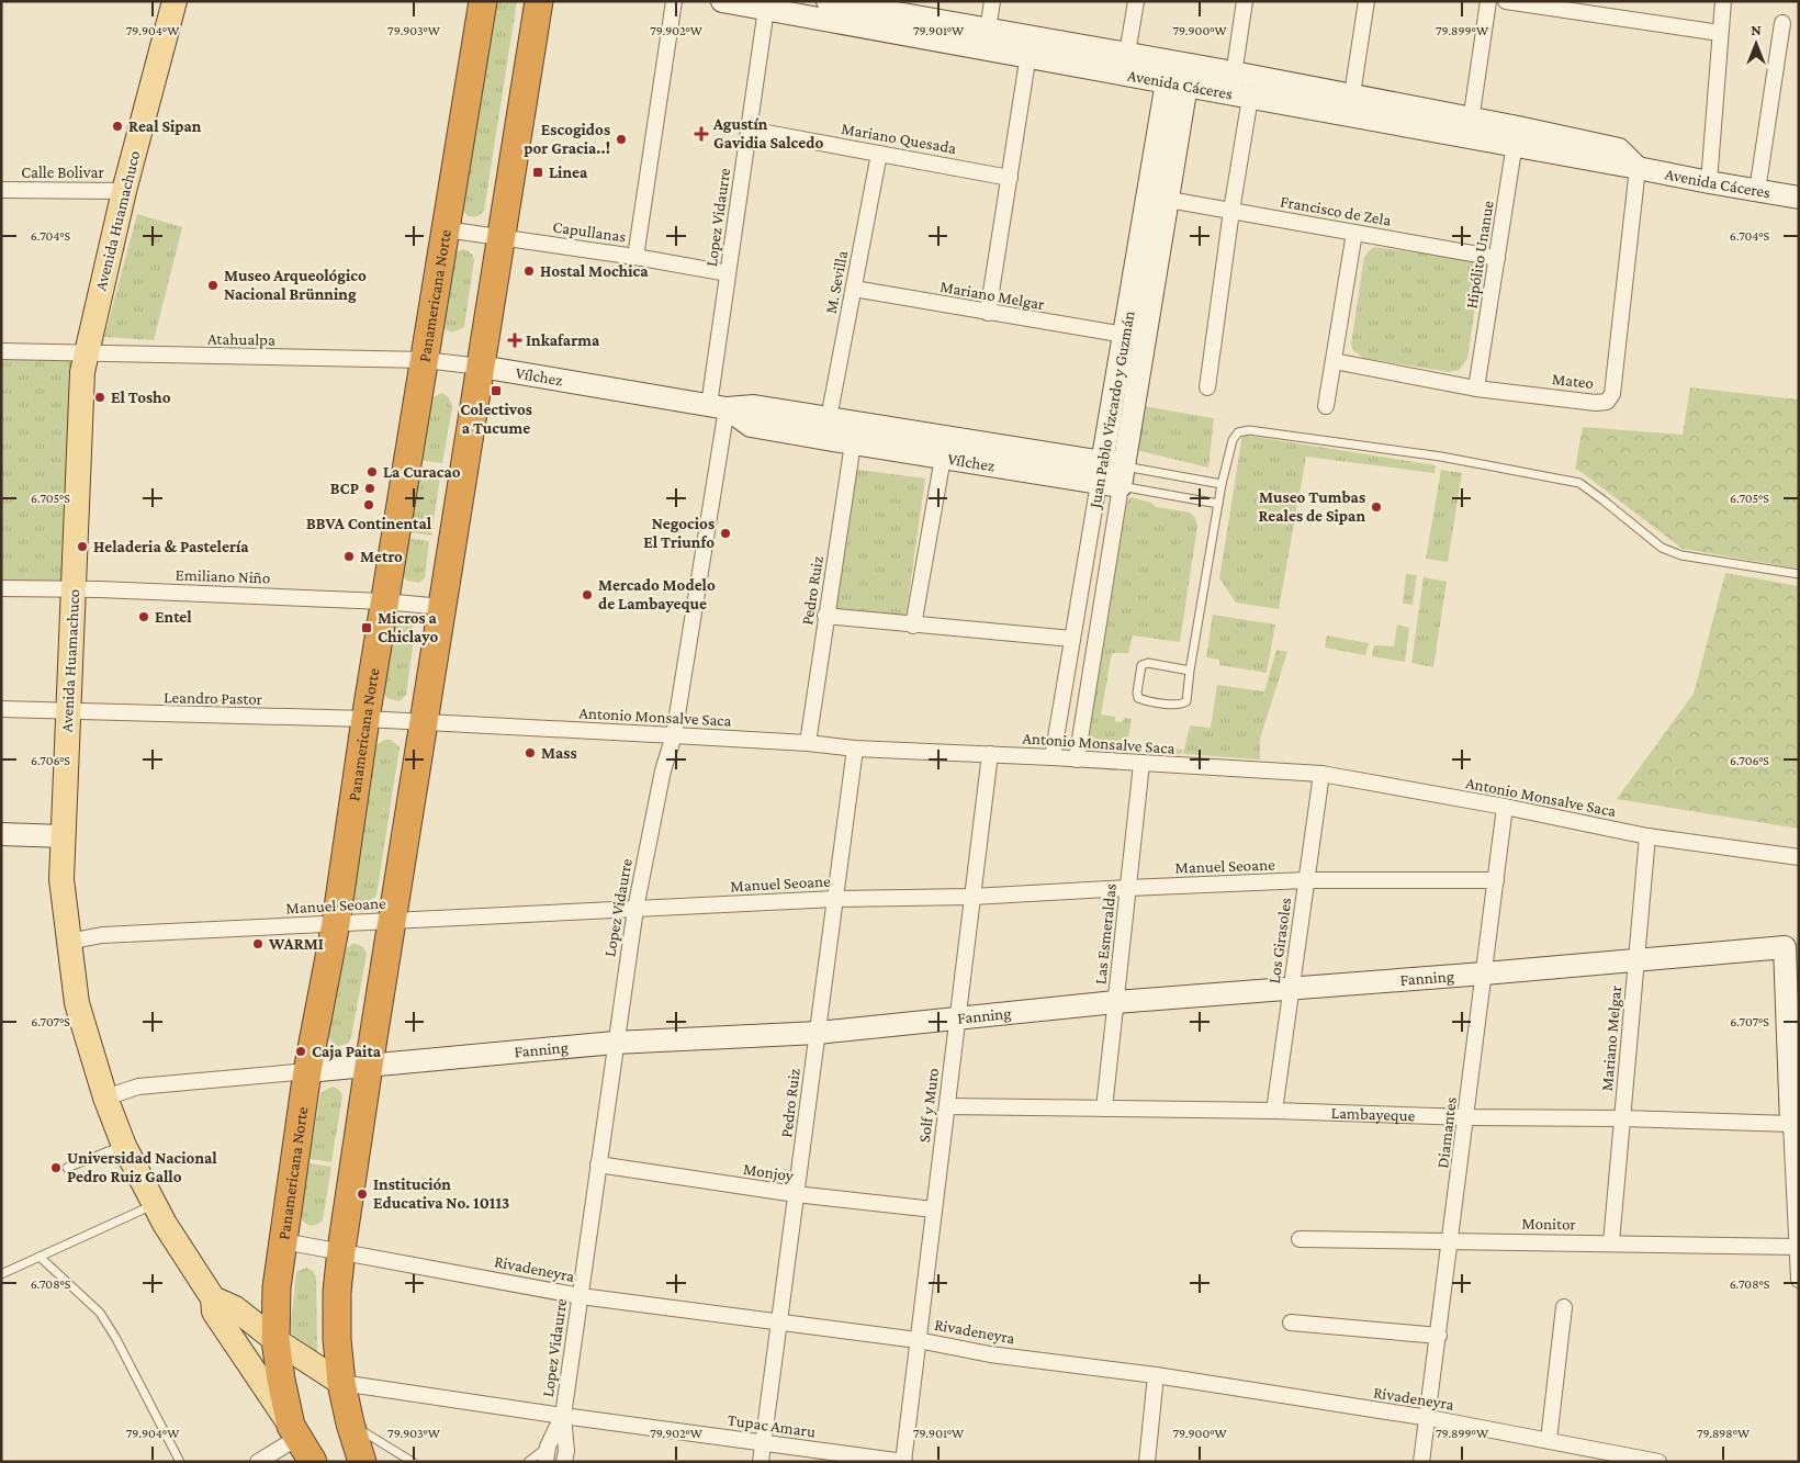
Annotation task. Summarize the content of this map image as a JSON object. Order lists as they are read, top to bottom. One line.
{"streets":{"highway":["Panamericana Norte"],"main road":["Avenida Huamachuco"],"street":["Avenida Cáceres","Mariano Quesada","Calle Bolivar","Francisco de Zela","Lopez Vidaurre","Capullanas","Hipólito Unanue","M. Sevilla","Mariano Melgar","Atahualpa","Vílchez","Mateo","Juan Pablo Vizcardo y Guzmán","Emiliano Niño","Pedro Ruiz","Leandro Pastor","Antonio Monsalve Saca","Manuel Seoane","Las Esmeraldas","Los Girasoles","Fanning","Solf y Muro","Lambayeque","Diamantes","Monjoy","Monitor","Rivadeneyra","Tupac Amaru"]},"crossings":[["Avenida Cáceres","Lopez Vidaurre"],["Avenida Cáceres","Hipólito Unanue"],["Avenida Cáceres","Mateo"],["Avenida Cáceres","Juan Pablo Vizcardo y Guzmán"],["Mariano Quesada","Lopez Vidaurre"],["Mariano Quesada","M. Sevilla"],["Calle Bolivar","Avenida Huamachuco"],["Francisco de Zela","Hipólito Unanue"],["Francisco de Zela","Juan Pablo Vizcardo y Guzmán"],["Lopez Vidaurre","Capullanas"],["Lopez Vidaurre","Vílchez"],["Lopez Vidaurre","Antonio Monsalve Saca"],["Lopez Vidaurre","Manuel Seoane"],["Lopez Vidaurre","Fanning"],["Lopez Vidaurre","Monjoy"],["Lopez Vidaurre","Rivadeneyra"],["Lopez Vidaurre","Tupac Amaru"],["Avenida Huamachuco","Panamericana Norte"],["Avenida Huamachuco","Atahualpa"],["Avenida Huamachuco","Emiliano Niño"],["Avenida Huamachuco","Leandro Pastor"],["Avenida Huamachuco","Manuel Seoane"],["Avenida Huamachuco","Fanning"],["Capullanas","Panamericana Norte"],["Hipólito Unanue","Mateo"],["M. Sevilla","Mariano Melgar"],["M. Sevilla","Vílchez"],["Panamericana Norte","Atahualpa"],["Panamericana Norte","Emiliano Niño"],["Panamericana Norte","Leandro Pastor"],["Panamericana Norte","Manuel Seoane"],["Panamericana Norte","Fanning"],["Panamericana Norte","Rivadeneyra"],["Mariano Melgar","Juan Pablo Vizcardo y Guzmán"],["Mariano Melgar","Antonio Monsalve Saca"],["Mariano Melgar","Fanning"],["Mariano Melgar","Lambayeque"],["Mariano Melgar","Monitor"],["Atahualpa","Vílchez"],["Vílchez","Juan Pablo Vizcardo y Guzmán"],["Vílchez","Pedro Ruiz"],["Juan Pablo Vizcardo y Guzmán","Antonio Monsalve Saca"],["Pedro Ruiz","Antonio Monsalve Saca"],["Pedro Ruiz","Manuel Seoane"],["Pedro Ruiz","Fanning"],["Pedro Ruiz","Monjoy"],["Pedro Ruiz","Rivadeneyra"],["Pedro Ruiz","Tupac Amaru"],["Leandro Pastor","Antonio Monsalve Saca"],["Antonio Monsalve Saca","Las Esmeraldas"],["Antonio Monsalve Saca","Los Girasoles"],["Antonio Monsalve Saca","Solf y Muro"],["Antonio Monsalve Saca","Diamantes"],["Manuel Seoane","Las Esmeraldas"],["Manuel Seoane","Los Girasoles"],["Manuel Seoane","Solf y Muro"],["Manuel Seoane","Diamantes"],["Las Esmeraldas","Fanning"],["Las Esmeraldas","Lambayeque"],["Los Girasoles","Fanning"],["Los Girasoles","Lambayeque"],["Fanning","Solf y Muro"],["Fanning","Diamantes"],["Solf y Muro","Lambayeque"],["Solf y Muro","Monjoy"],["Solf y Muro","Rivadeneyra"],["Solf y Muro","Tupac Amaru"],["Lambayeque","Diamantes"],["Diamantes","Monitor"],["Diamantes","Rivadeneyra"]],"places":{"other":["Real Sipan","Escogidos por Gracia..!","Hostal Mochica","Museo Arqueológico Nacional Brünning","El Tosho","La Curacao","BCP","BBVA Continental","Museo Tumbas Reales de Sipan","Negocios El Triunfo","Heladeria & Pastelería","Metro","Mercado Modelo de Lambayeque","Entel","Mass","WARMI","Caja Paita","Universidad Nacional Pedro Ruiz Gallo","Institución Educativa No. 10113"],"health":["Agustín Gavidia Salcedo","Inkafarma"],"transit":["Linea","Colectivos a Tucume","Micros a Chiclayo"]},"north":"top","coordinates":["79.904°W","79.903°W","79.902°W","79.901°W","79.900°W","79.899°W","6.704°S","6.705°S","6.706°S","6.707°S","6.708°S","79.898°W"]}
